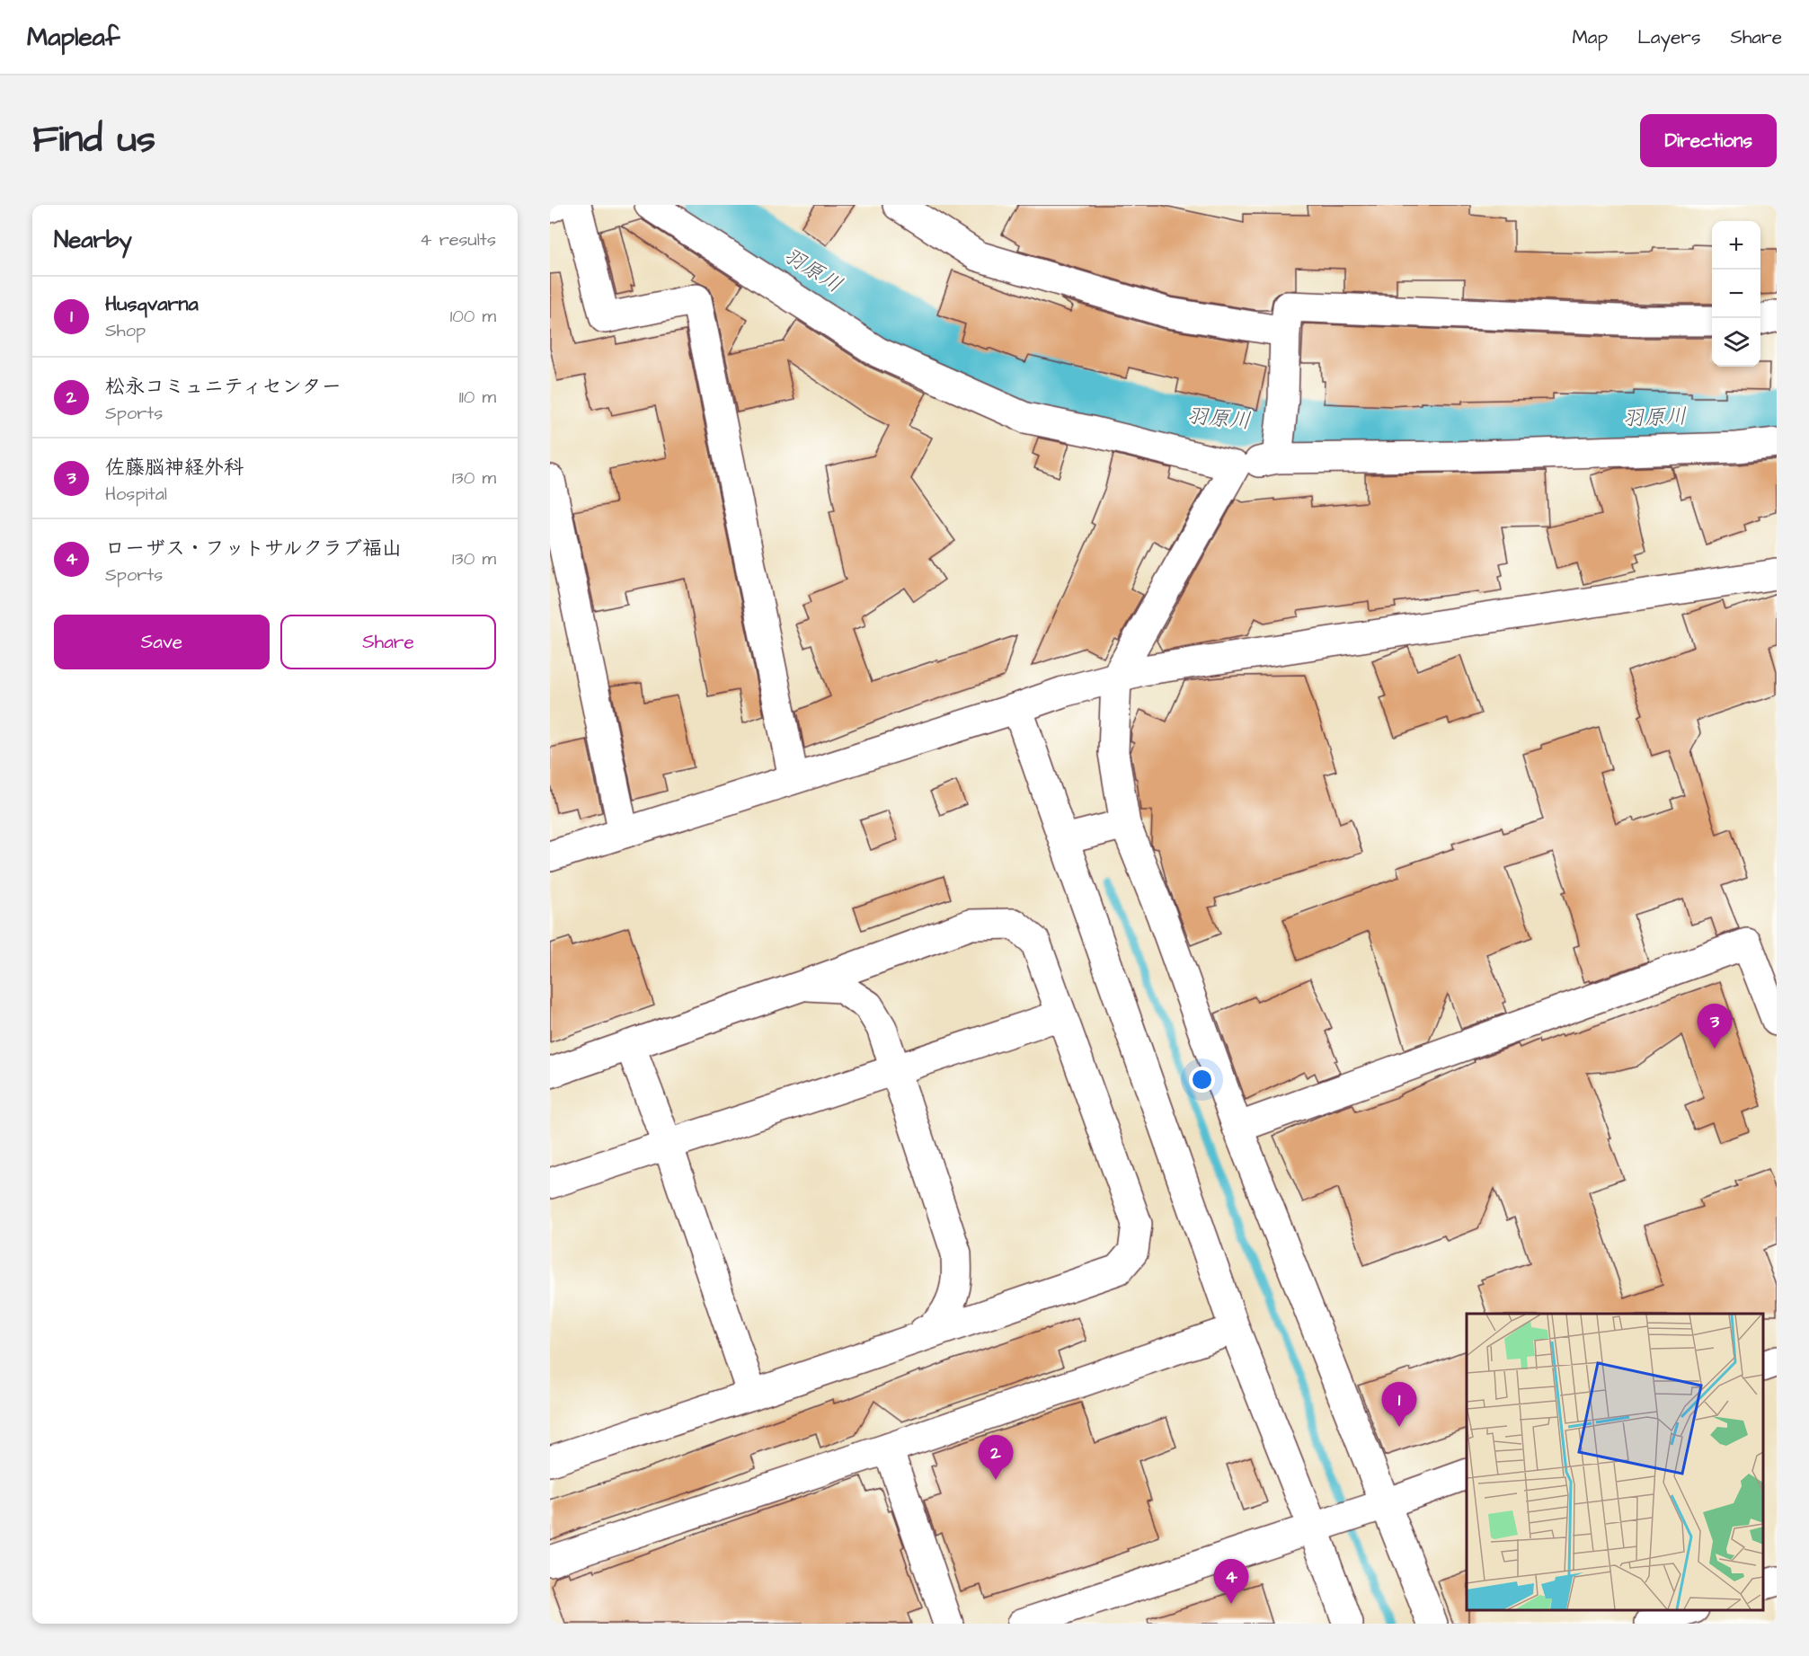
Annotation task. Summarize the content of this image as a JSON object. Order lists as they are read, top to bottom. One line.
{"water":["羽原川"],"page":{"header":"Mapleaf","nav":["Map","Layers","Share"],"title":"Find us","buttons":["Directions",["Save","Share"]],"heading":["Nearby","4 results"],"map_buttons":["+","−"],"list":[{"mark":"1","name":"Husqvarna","note":"Shop","value":"100 m"},{"mark":"2","name":"松永コミュニティセンター","note":"Sports","value":"110 m"},{"mark":"3","name":"佐藤脳神経外科","note":"Hospital","value":"130 m"},{"mark":"4","name":"ローザス・フットサルクラブ福山","note":"Sports","value":"130 m"}],"pins":["3","1","2","4"]}}
